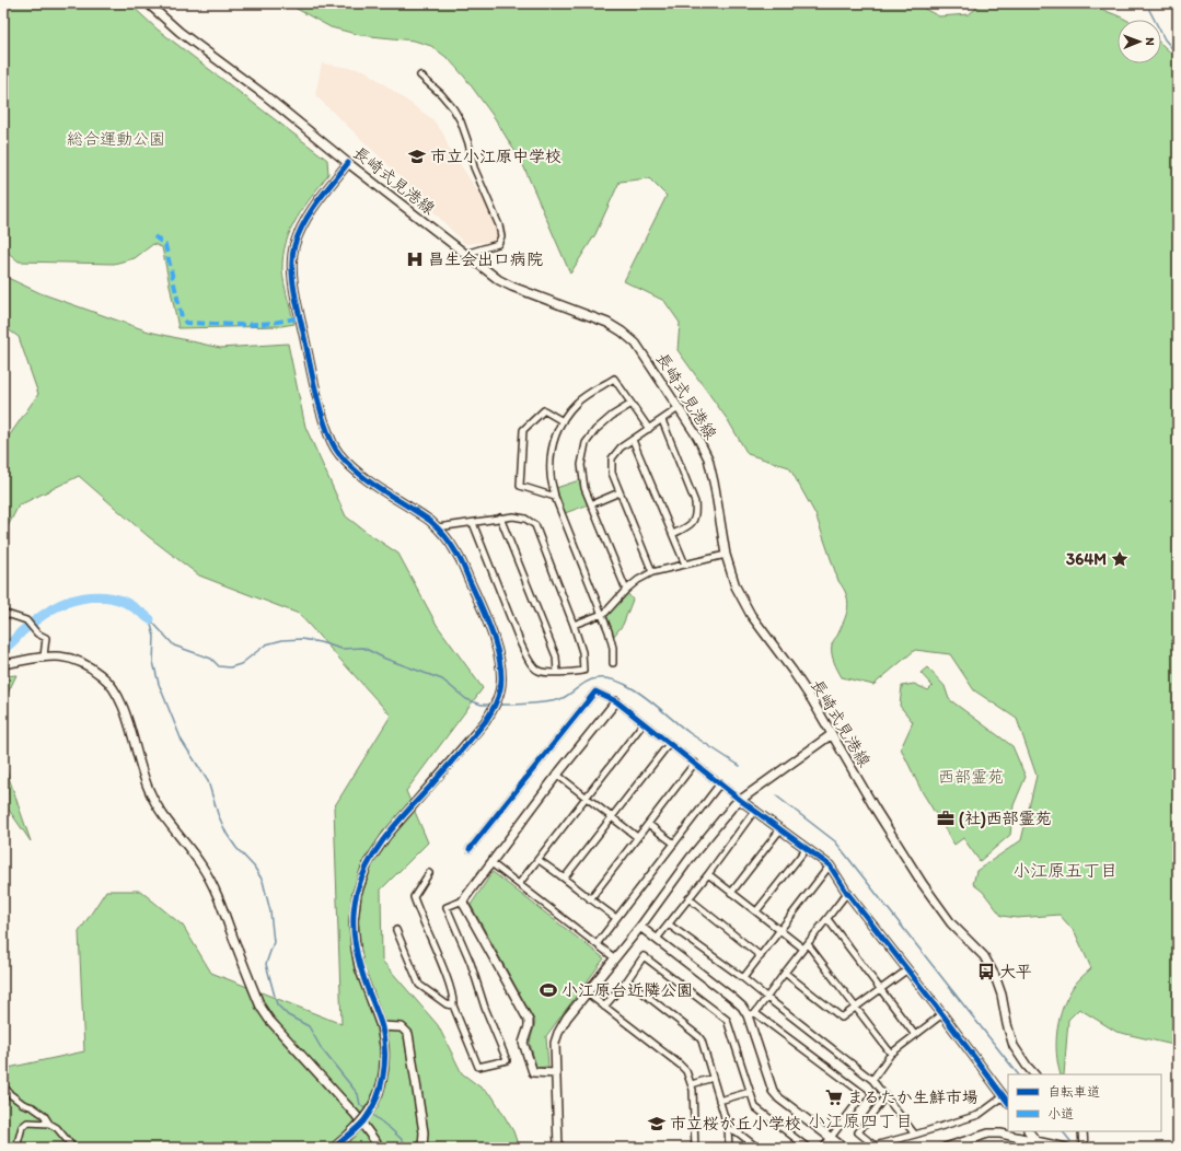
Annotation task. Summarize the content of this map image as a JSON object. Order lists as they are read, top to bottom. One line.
{"streets":{"street":["長崎式見港線"]},"districts":["小江原五丁目","小江原四丁目"],"parks":["総合運動公園","西部霊苑"],"places":{"school or university":["市立小江原中学校","市立桜が丘小学校"],"hospital":["昌生会出口病院"],"place":["364M"],"office":["(社)西部霊苑"],"bus stop":["大平"],"sports":["小江原台近隣公園"],"supermarket":["まるたか生鮮市場"]},"legend":["自転車道","小道"],"north":"right"}
